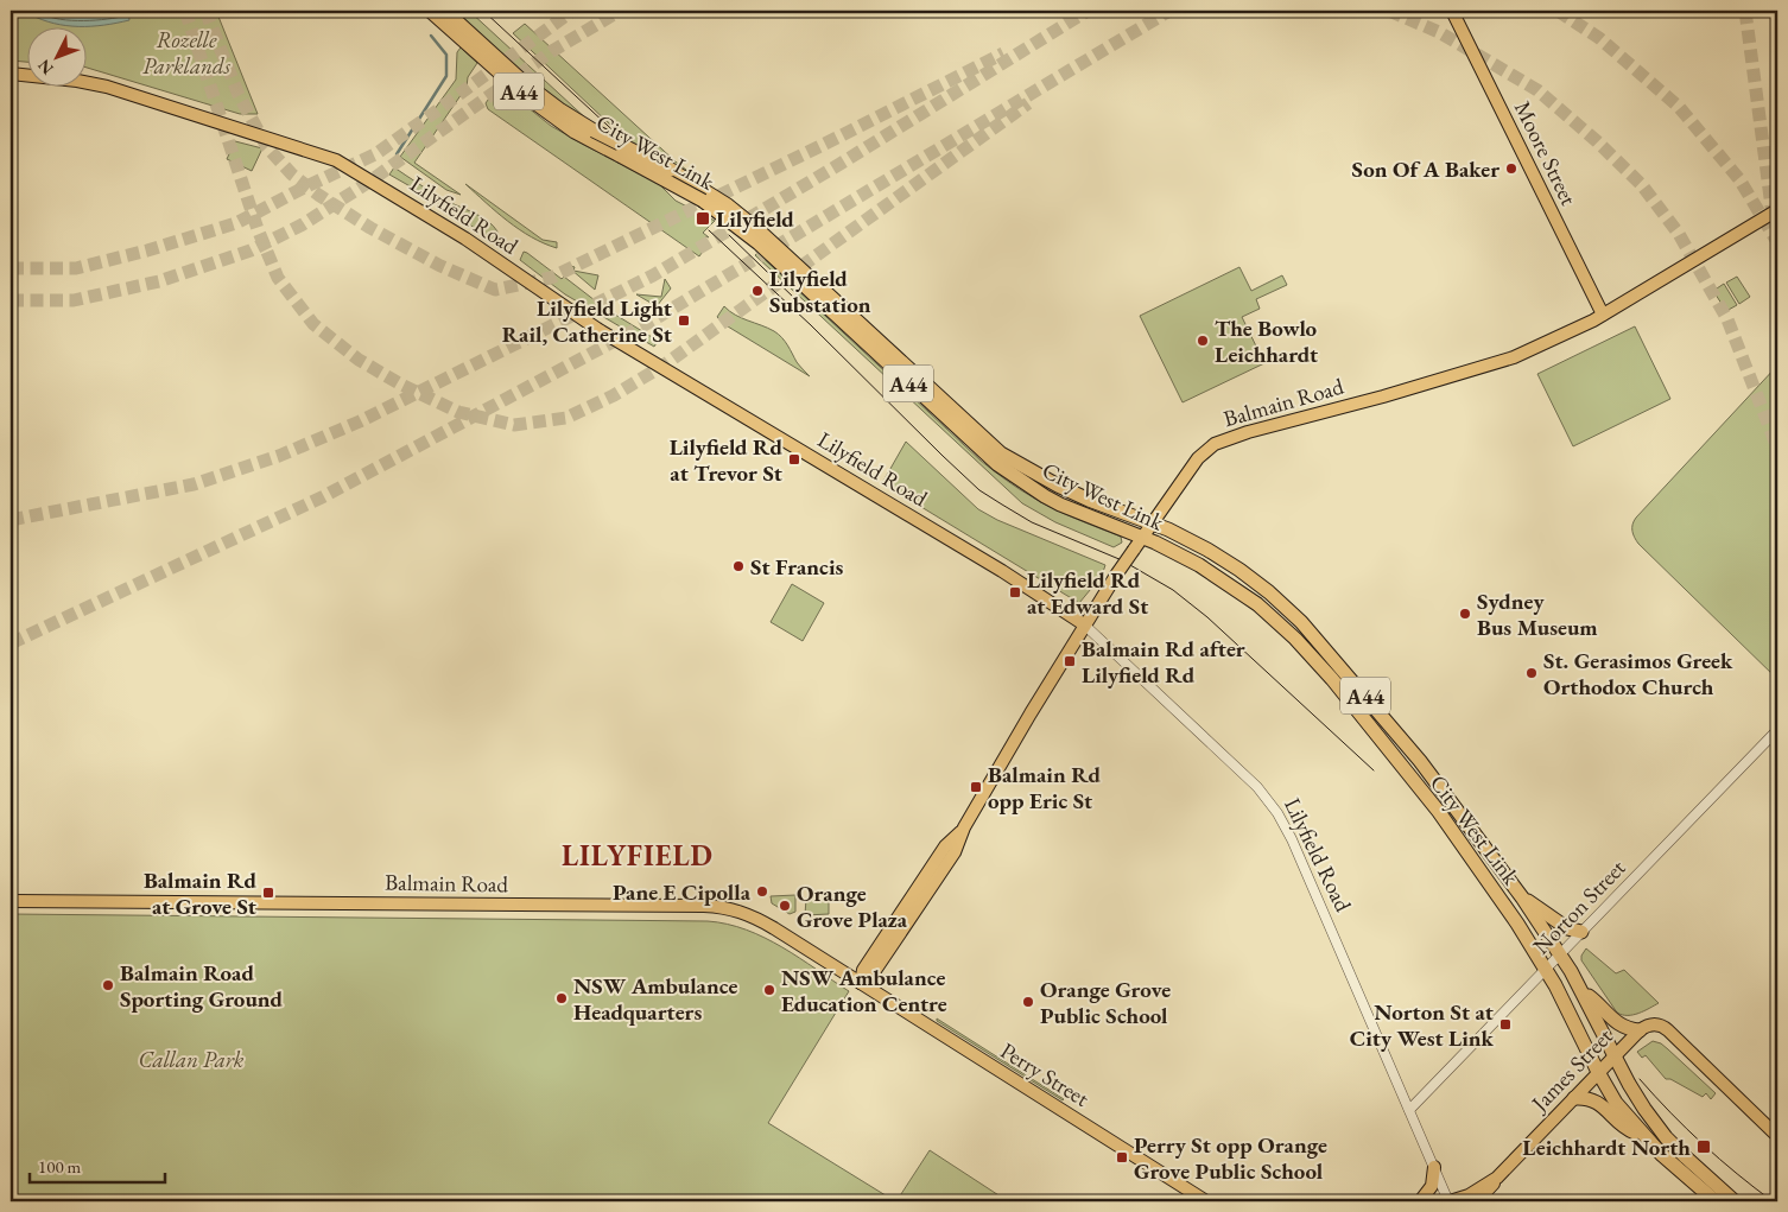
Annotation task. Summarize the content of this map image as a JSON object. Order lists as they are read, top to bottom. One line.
{"streets":{"highway":["A44","City West Link"],"main road":["Moore Street","Lilyfield Road","Balmain Road","James Street","Perry Street"],"street":["Norton Street"]},"crossings":[["A44","City West Link"],["A44","James Street"],["City West Link","Balmain Road"],["City West Link","Norton Street"],["City West Link","James Street"],["Moore Street","Balmain Road"],["Lilyfield Road","Balmain Road"],["Lilyfield Road","Norton Street"],["Lilyfield Road","James Street"],["Balmain Road","Perry Street"]],"districts":["LILYFIELD"],"parks":["Rozelle Parklands","Callan Park"],"places":{"other":["Son Of A Baker","Lilyfield Substation","The Bowlo Leichhardt","St Francis","Sydney Bus Museum","St. Gerasimos Greek Orthodox Church","Pane E Cipolla","Orange Grove Plaza","Balmain Road Sporting Ground","NSW Ambulance Education Centre","NSW Ambulance Headquarters","Orange Grove Public School"],"transit":["Lilyfield","Lilyfield Light Rail, Catherine St","Lilyfield Rd at Trevor St","Lilyfield Rd at Edward St","Balmain Rd after Lilyfield Rd","Balmain Rd opp Eric St","Balmain Rd at Grove St","Norton St at City West Link","Leichhardt North","Perry St opp Orange Grove Public School"]},"scale_bar":"100 m","north":"bottom left"}
